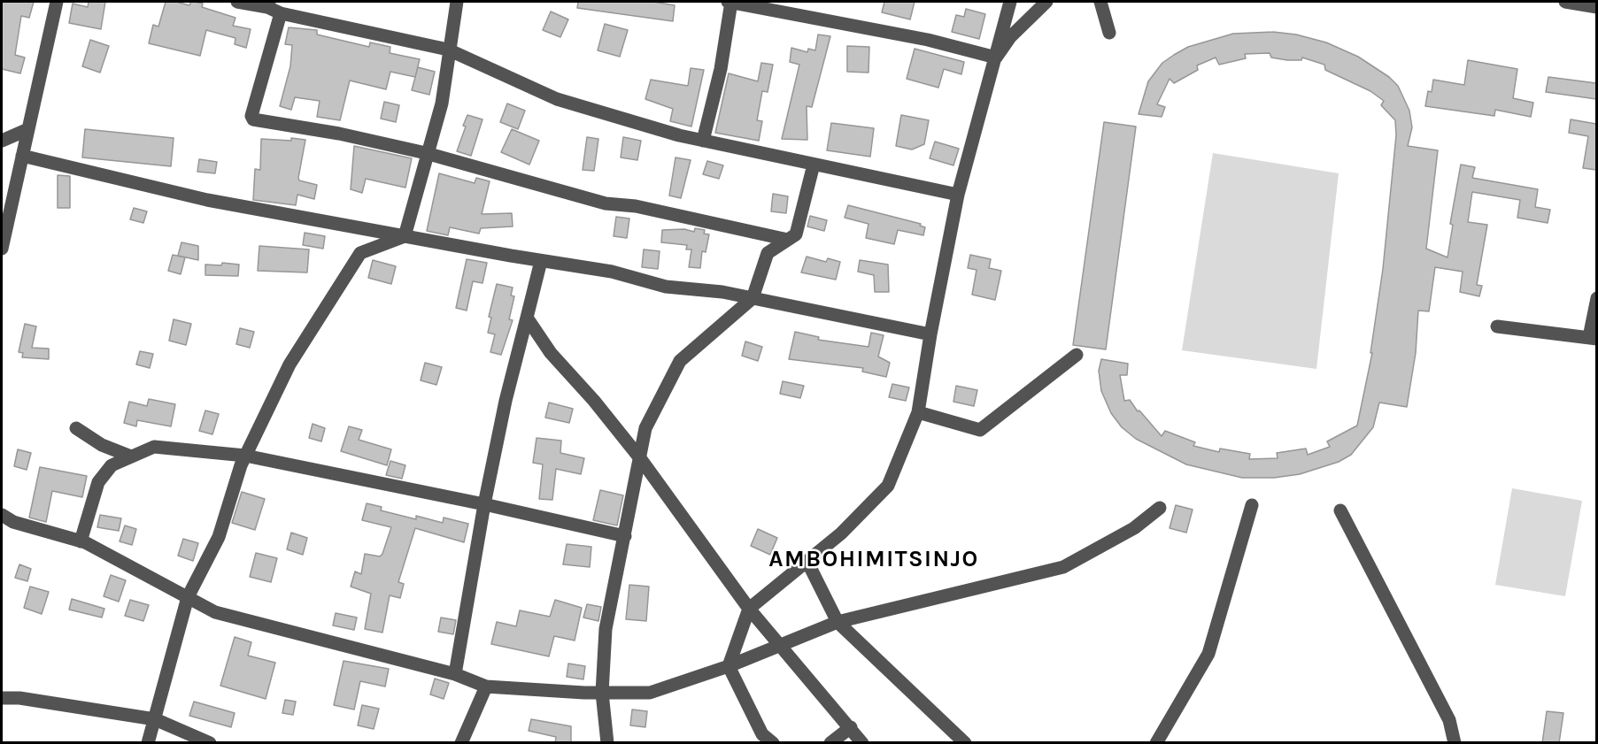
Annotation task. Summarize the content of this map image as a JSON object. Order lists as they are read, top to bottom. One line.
{"districts":["AMBOHIMITSINJO"]}
